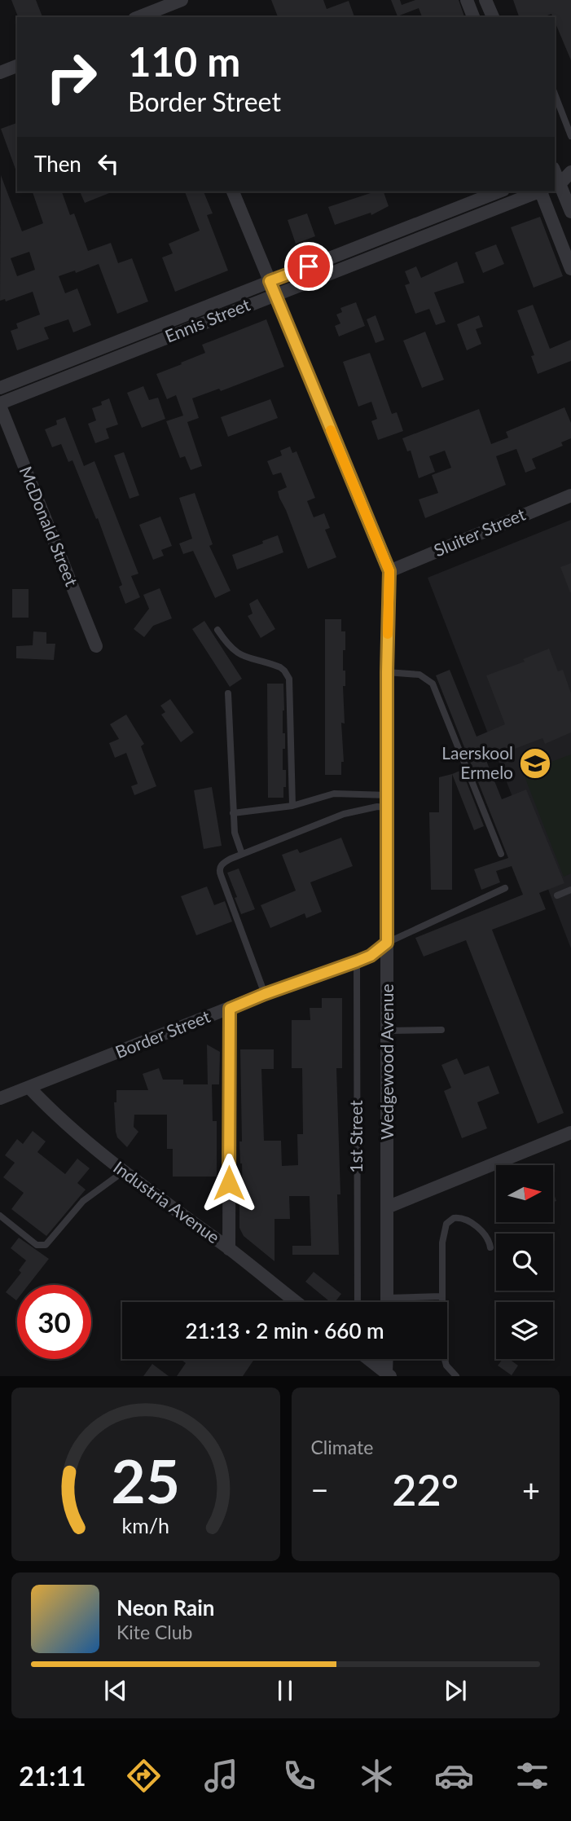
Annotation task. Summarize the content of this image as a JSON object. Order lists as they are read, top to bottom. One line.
{"streets":{"street":["Ennis Street","McDonald Street","Sluiter Street","Border Street","Wedgewood Avenue","Industria Avenue"],"lane":["1st Street"]},"crossings":[["Ennis Street","McDonald Street"],["Sluiter Street","Wedgewood Avenue"],["Border Street","Wedgewood Avenue"],["Border Street","1st Street"],["Border Street","Industria Avenue"]],"places":{"school or university":["Laerskool Ermelo"]},"north":"right","page":{"turn":["110 m","Border Street"],"then":"Then","limit":"30","trip":"21:13 · 2 min · 660 m","tile":"Climate","heat":["−","22°","+"],"song":["Neon Rain","Kite Club"],"tabs":"21:11","gauge":["25","km/h"]}}
